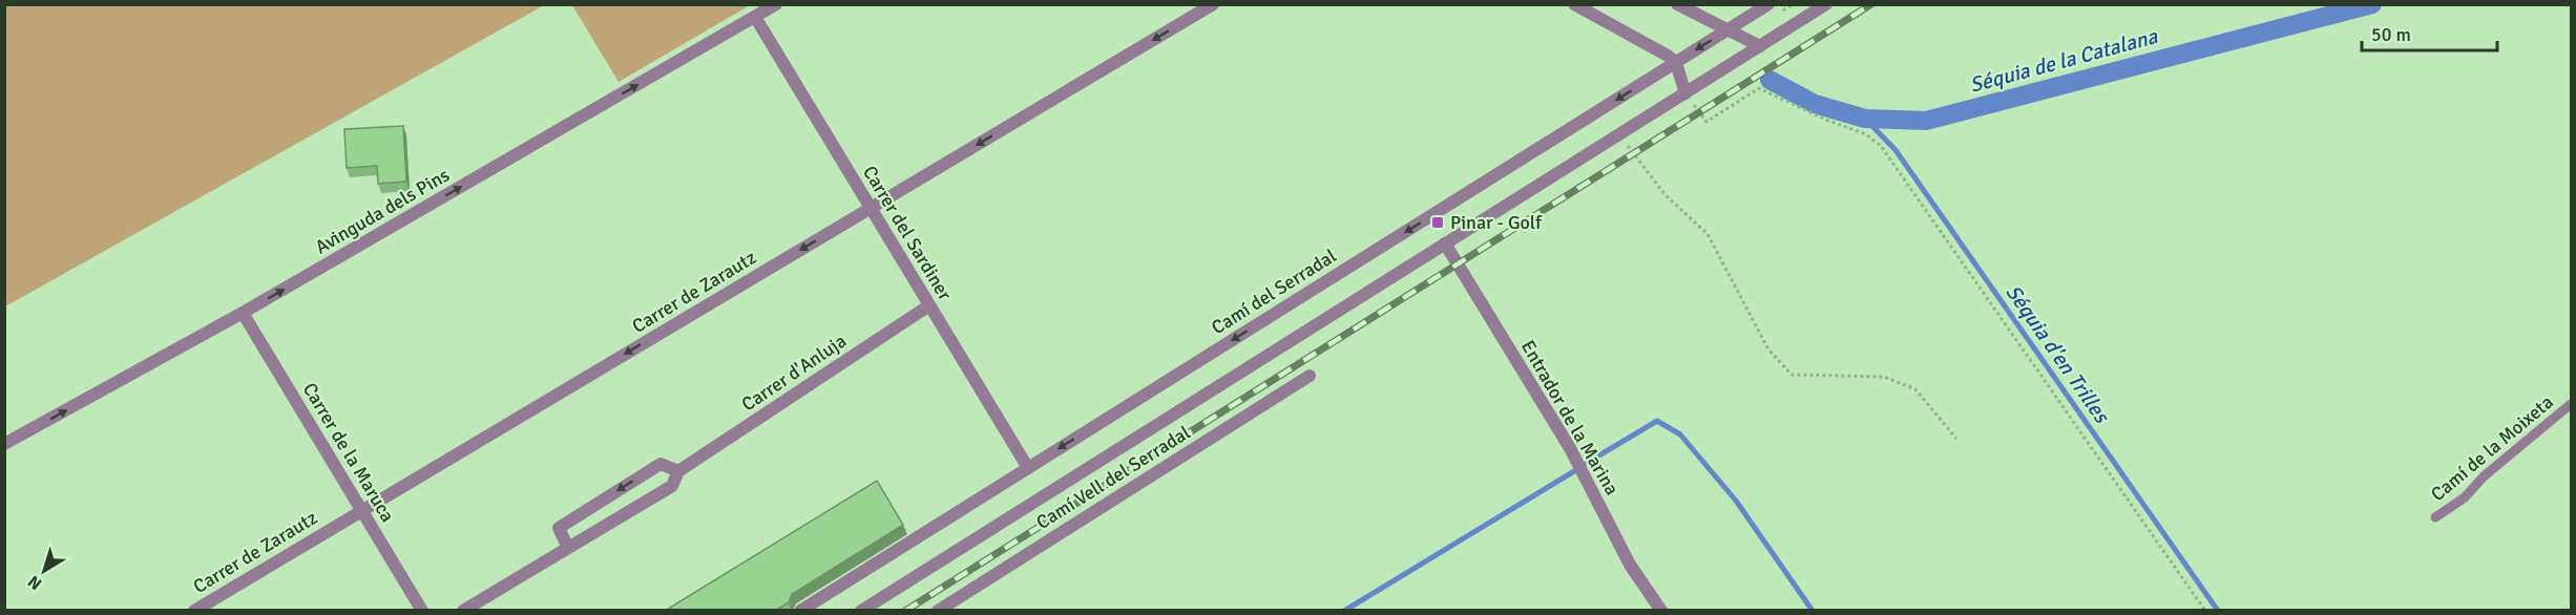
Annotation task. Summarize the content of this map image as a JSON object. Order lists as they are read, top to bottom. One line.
{"streets":{"street":["Avinguda dels Pins","Carrer del Sardiner","Carrer de Zarautz","Camí del Serradal","Carrer d'Anluja","Entrador de la Marina","Carrer de la Maruca","Camí Vell del Serradal"],"lane":["Camí de la Moixeta"]},"crossings":[["Avinguda dels Pins","Carrer del Sardiner"],["Avinguda dels Pins","Carrer de la Maruca"],["Carrer del Sardiner","Carrer de Zarautz"],["Carrer del Sardiner","Camí del Serradal"],["Carrer del Sardiner","Carrer d'Anluja"],["Carrer de Zarautz","Carrer de la Maruca"]],"one_way":["Avinguda dels Pins","Carrer de Zarautz"],"water":["Séquia de la Catalana","Séquia d'en Trilles"],"places":{"transit":["Pinar - Golf"]},"scale_bar":"50 m","north":"bottom left"}
